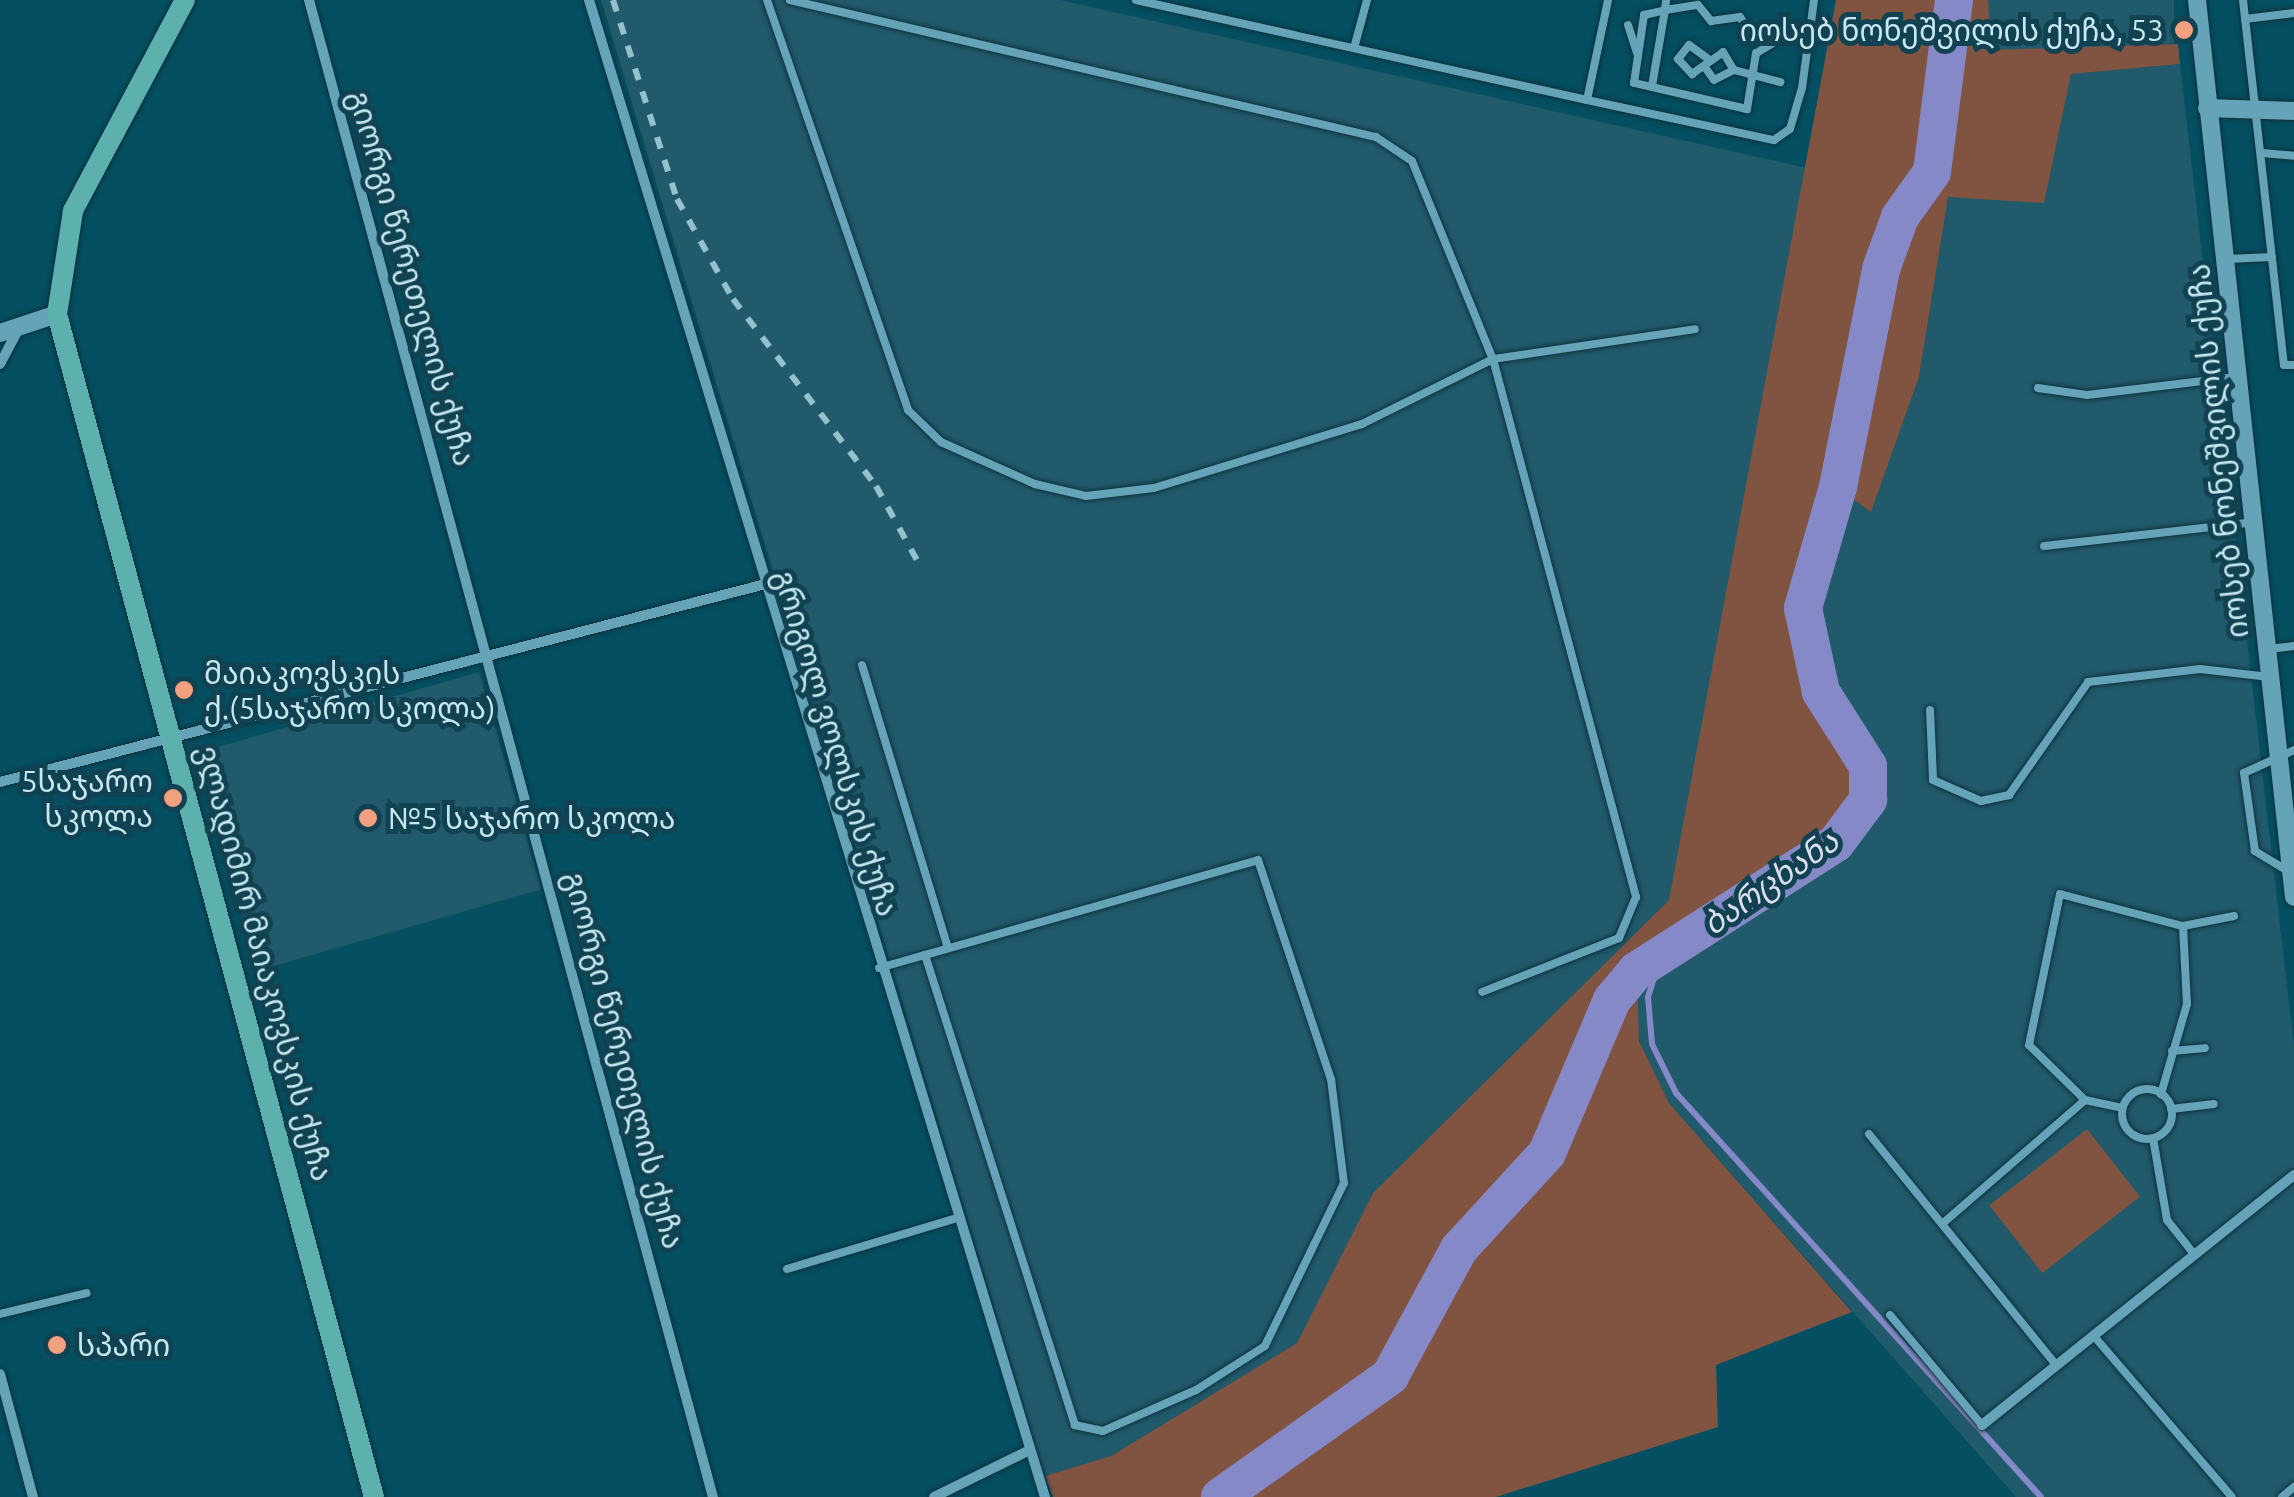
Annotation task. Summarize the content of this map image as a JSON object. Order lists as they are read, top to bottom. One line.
{"streets":{"main road":["ვლადიმირ მაიაკოვსკის ქუჩა"],"street":["გიორგი წერეთელის ქუჩა","იოსებ ნონეშვილის ქუჩა","გრიგოლ ვოლსკის ქუჩა"]},"water":["ბარცხანა"],"places":["იოსებ ნონეშვილის ქუჩა, 53","მაიაკოვსკის ქ.(5საჯარო სკოლა)","5საჯარო სკოლა","№5 საჯარო სკოლა","სპარი"]}
